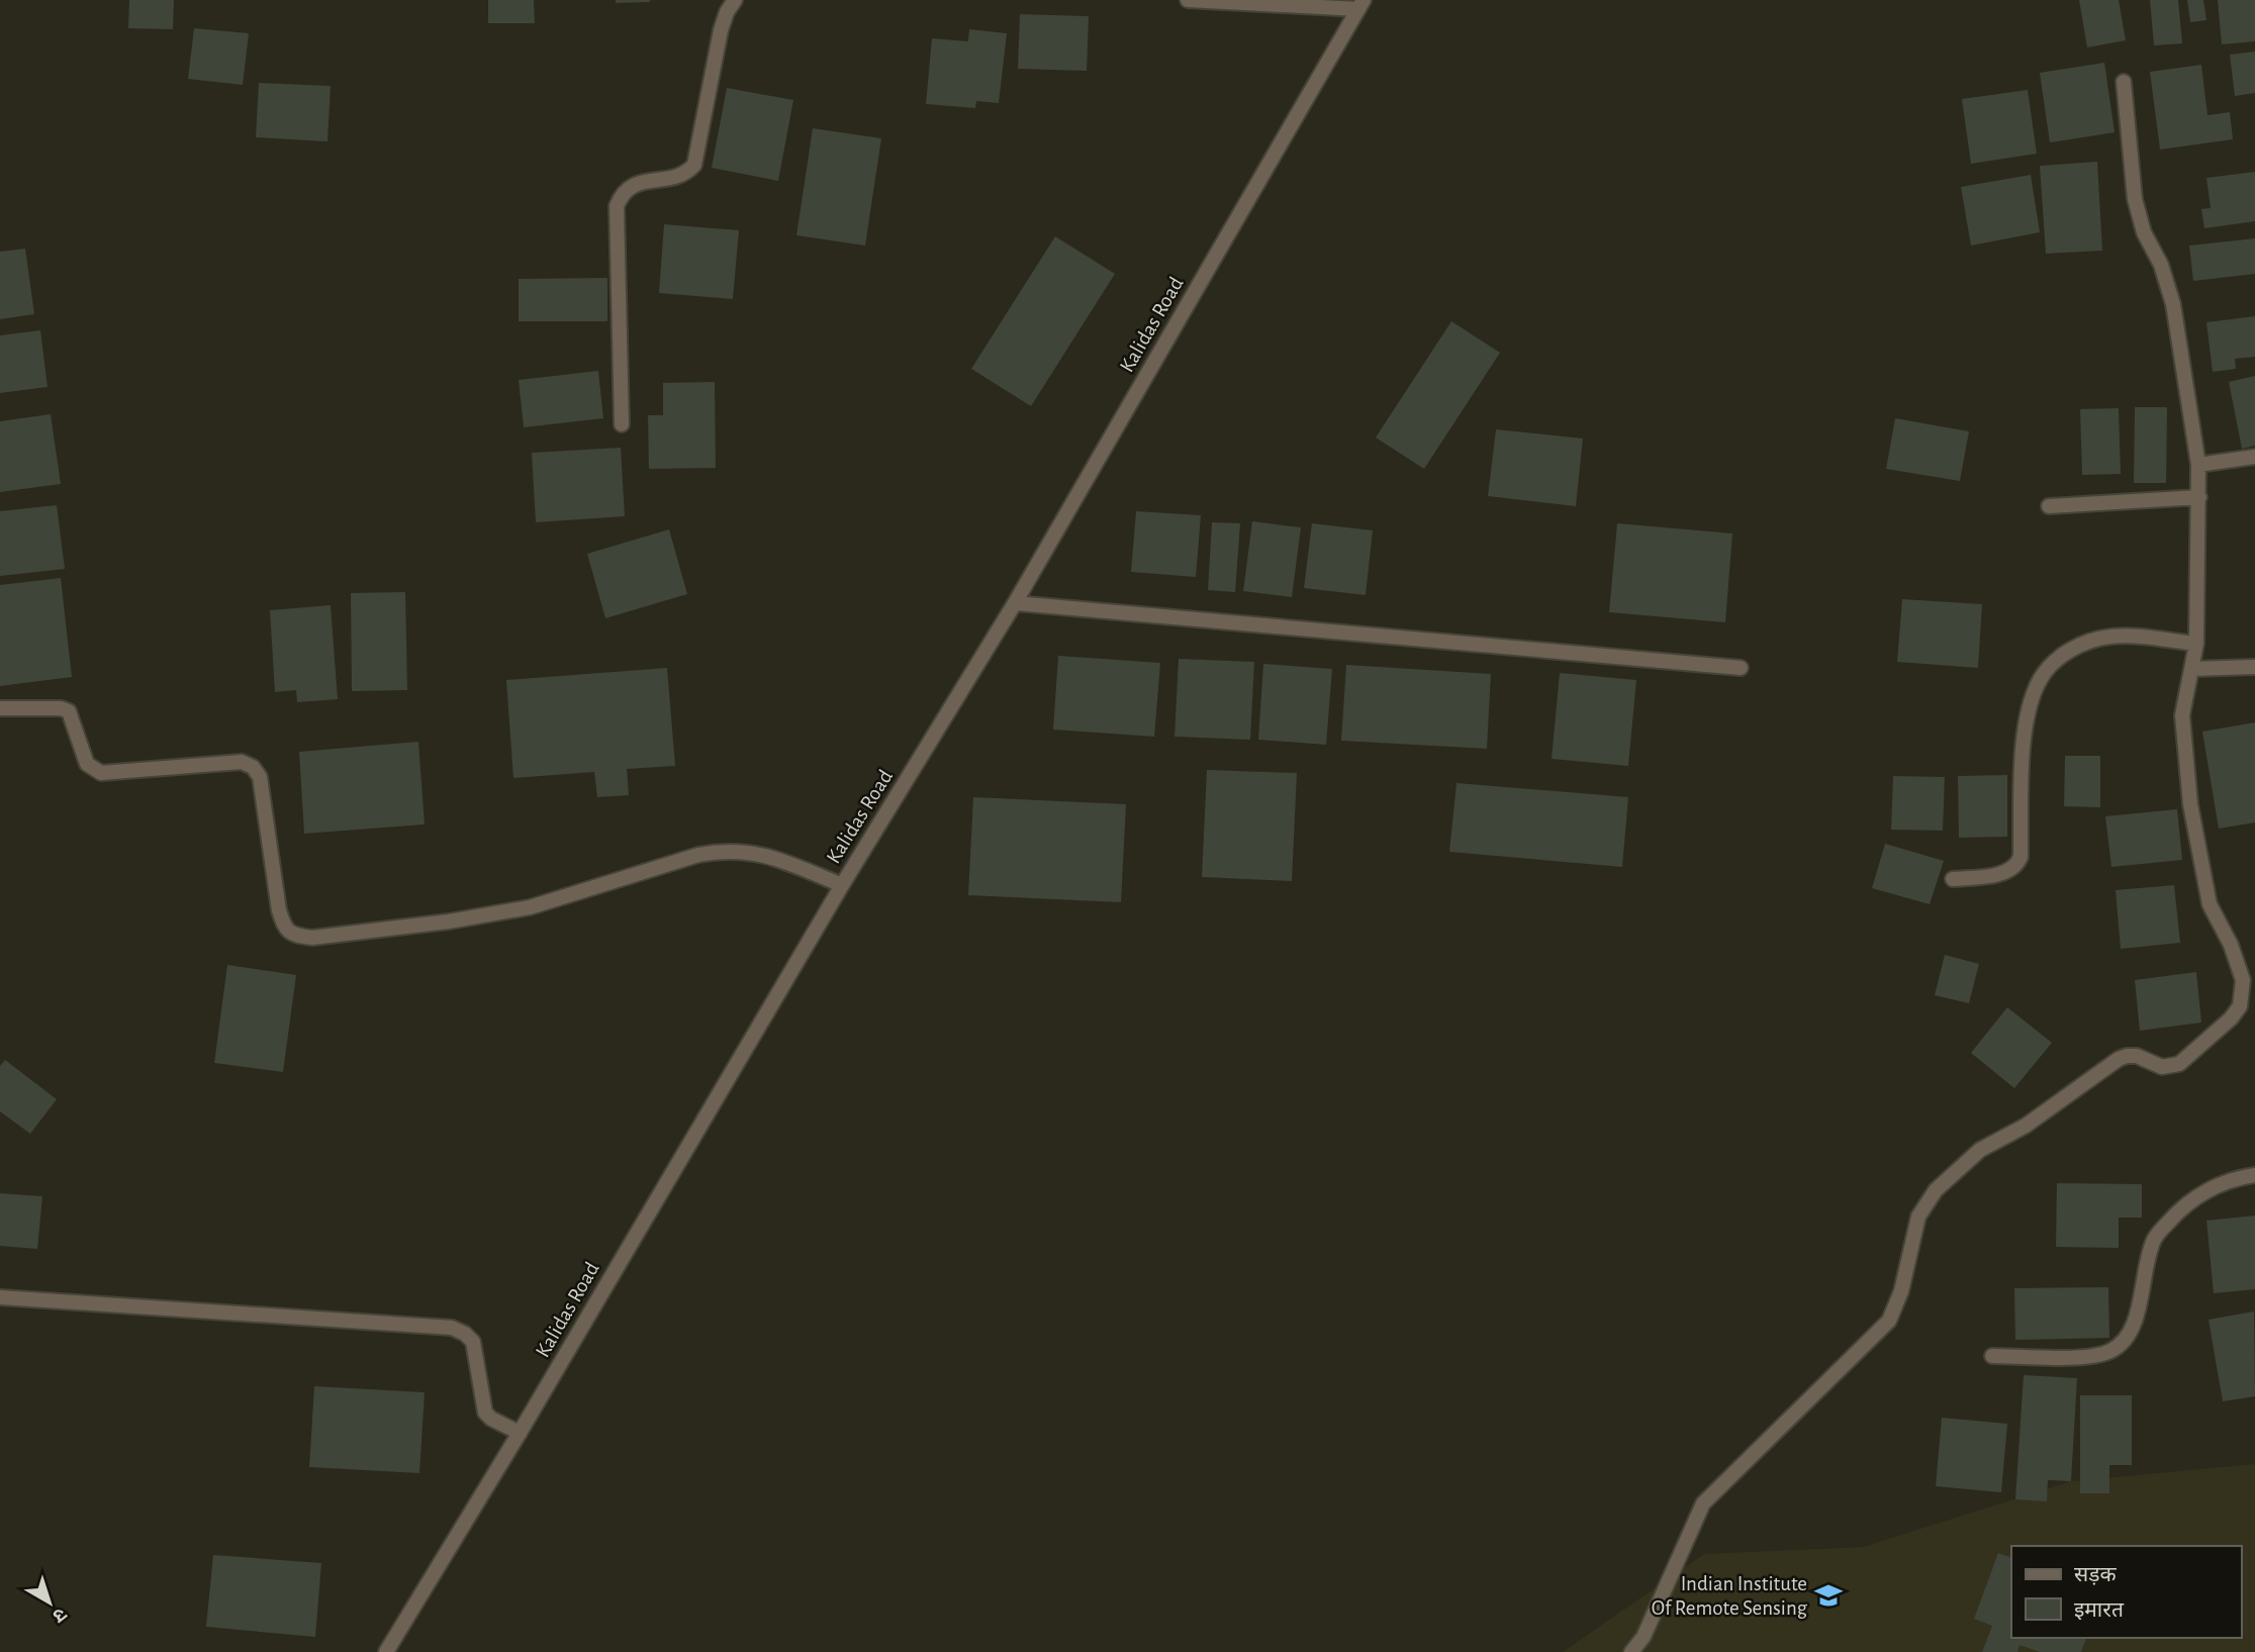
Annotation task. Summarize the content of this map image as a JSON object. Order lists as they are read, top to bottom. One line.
{"streets":{"street":["Kalidas Road"]},"places":{"school or university":["Indian Institute Of Remote Sensing"]},"legend":["सड़क","इमारत"],"north":"bottom right"}
